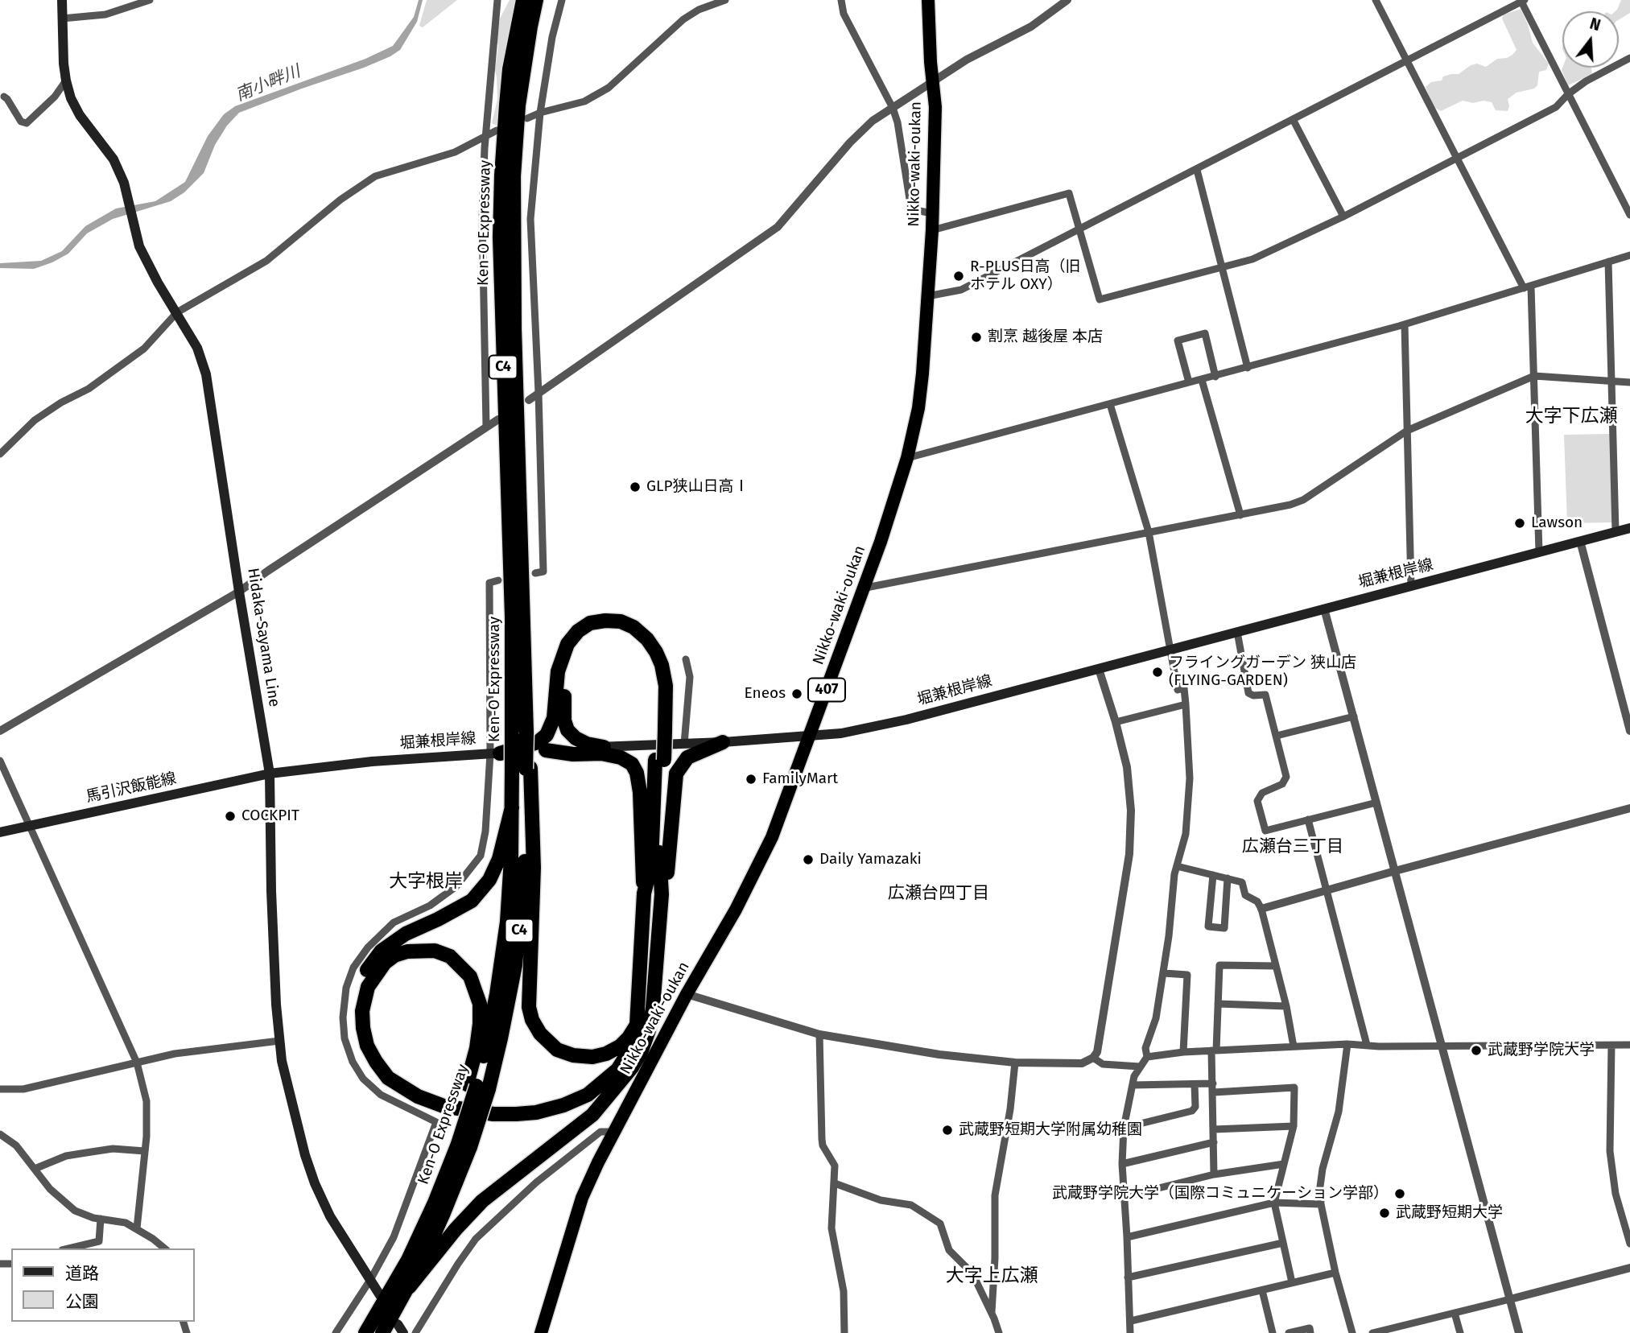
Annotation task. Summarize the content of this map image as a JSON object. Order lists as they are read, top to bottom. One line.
{"streets":{"highway":["Nikko-waki-oukan","Ken-O Expressway","C4","407"],"main road":["堀兼根岸線","Hidaka-Sayama Line","馬引沢飯能線"]},"crossings":[["Nikko-waki-oukan","堀兼根岸線"],["堀兼根岸線","Hidaka-Sayama Line"],["堀兼根岸線","馬引沢飯能線"],["Hidaka-Sayama Line","馬引沢飯能線"]],"districts":["大字下広瀬","広瀬台三丁目","大字根岸","広瀬台四丁目","大字上広瀬"],"water":["南小畔川"],"places":["R-PLUS日高（旧 ホテル OXY）","割烹 越後屋 本店","GLP狭山日高Ⅰ","Lawson","フライングガーデン 狭山店 (FLYING-GARDEN)","Eneos","FamilyMart","COCKPIT","Daily Yamazaki","武蔵野学院大学","武蔵野短期大学附属幼稚園","武蔵野学院大学（国際コミュニケーション学部）","武蔵野短期大学"],"legend":["道路","公園"],"north":"top"}
